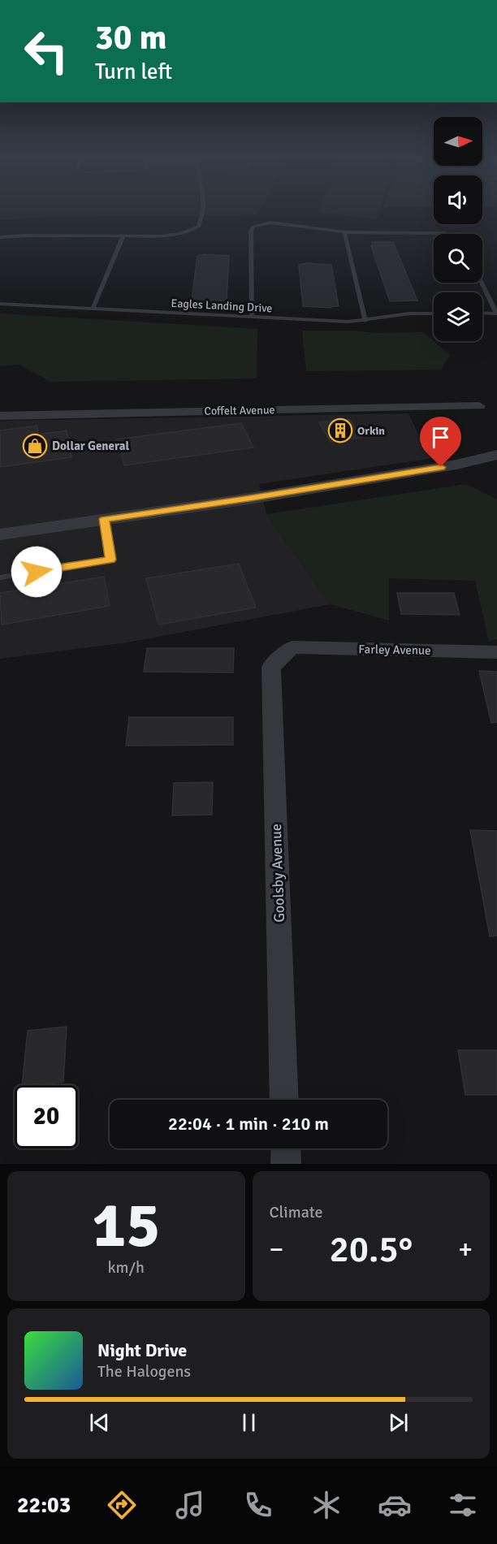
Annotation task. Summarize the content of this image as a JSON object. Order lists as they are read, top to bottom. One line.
{"streets":{"street":["Coffelt Avenue","Farley Avenue","Goolsby Avenue"],"lane":["Eagles Landing Drive"]},"crossings":[["Farley Avenue","Goolsby Avenue"]],"places":{"building":["Orkin"],"shop":["Dollar General"]},"north":"right","page":{"turn":["30 m","Turn left"],"limit":"20","trip":"22:04 · 1 min · 210 m","tile":[["15","km/h"],"Climate"],"heat":["−","20.5°","+"],"song":["Night Drive","The Halogens"],"tabs":"22:03"}}
